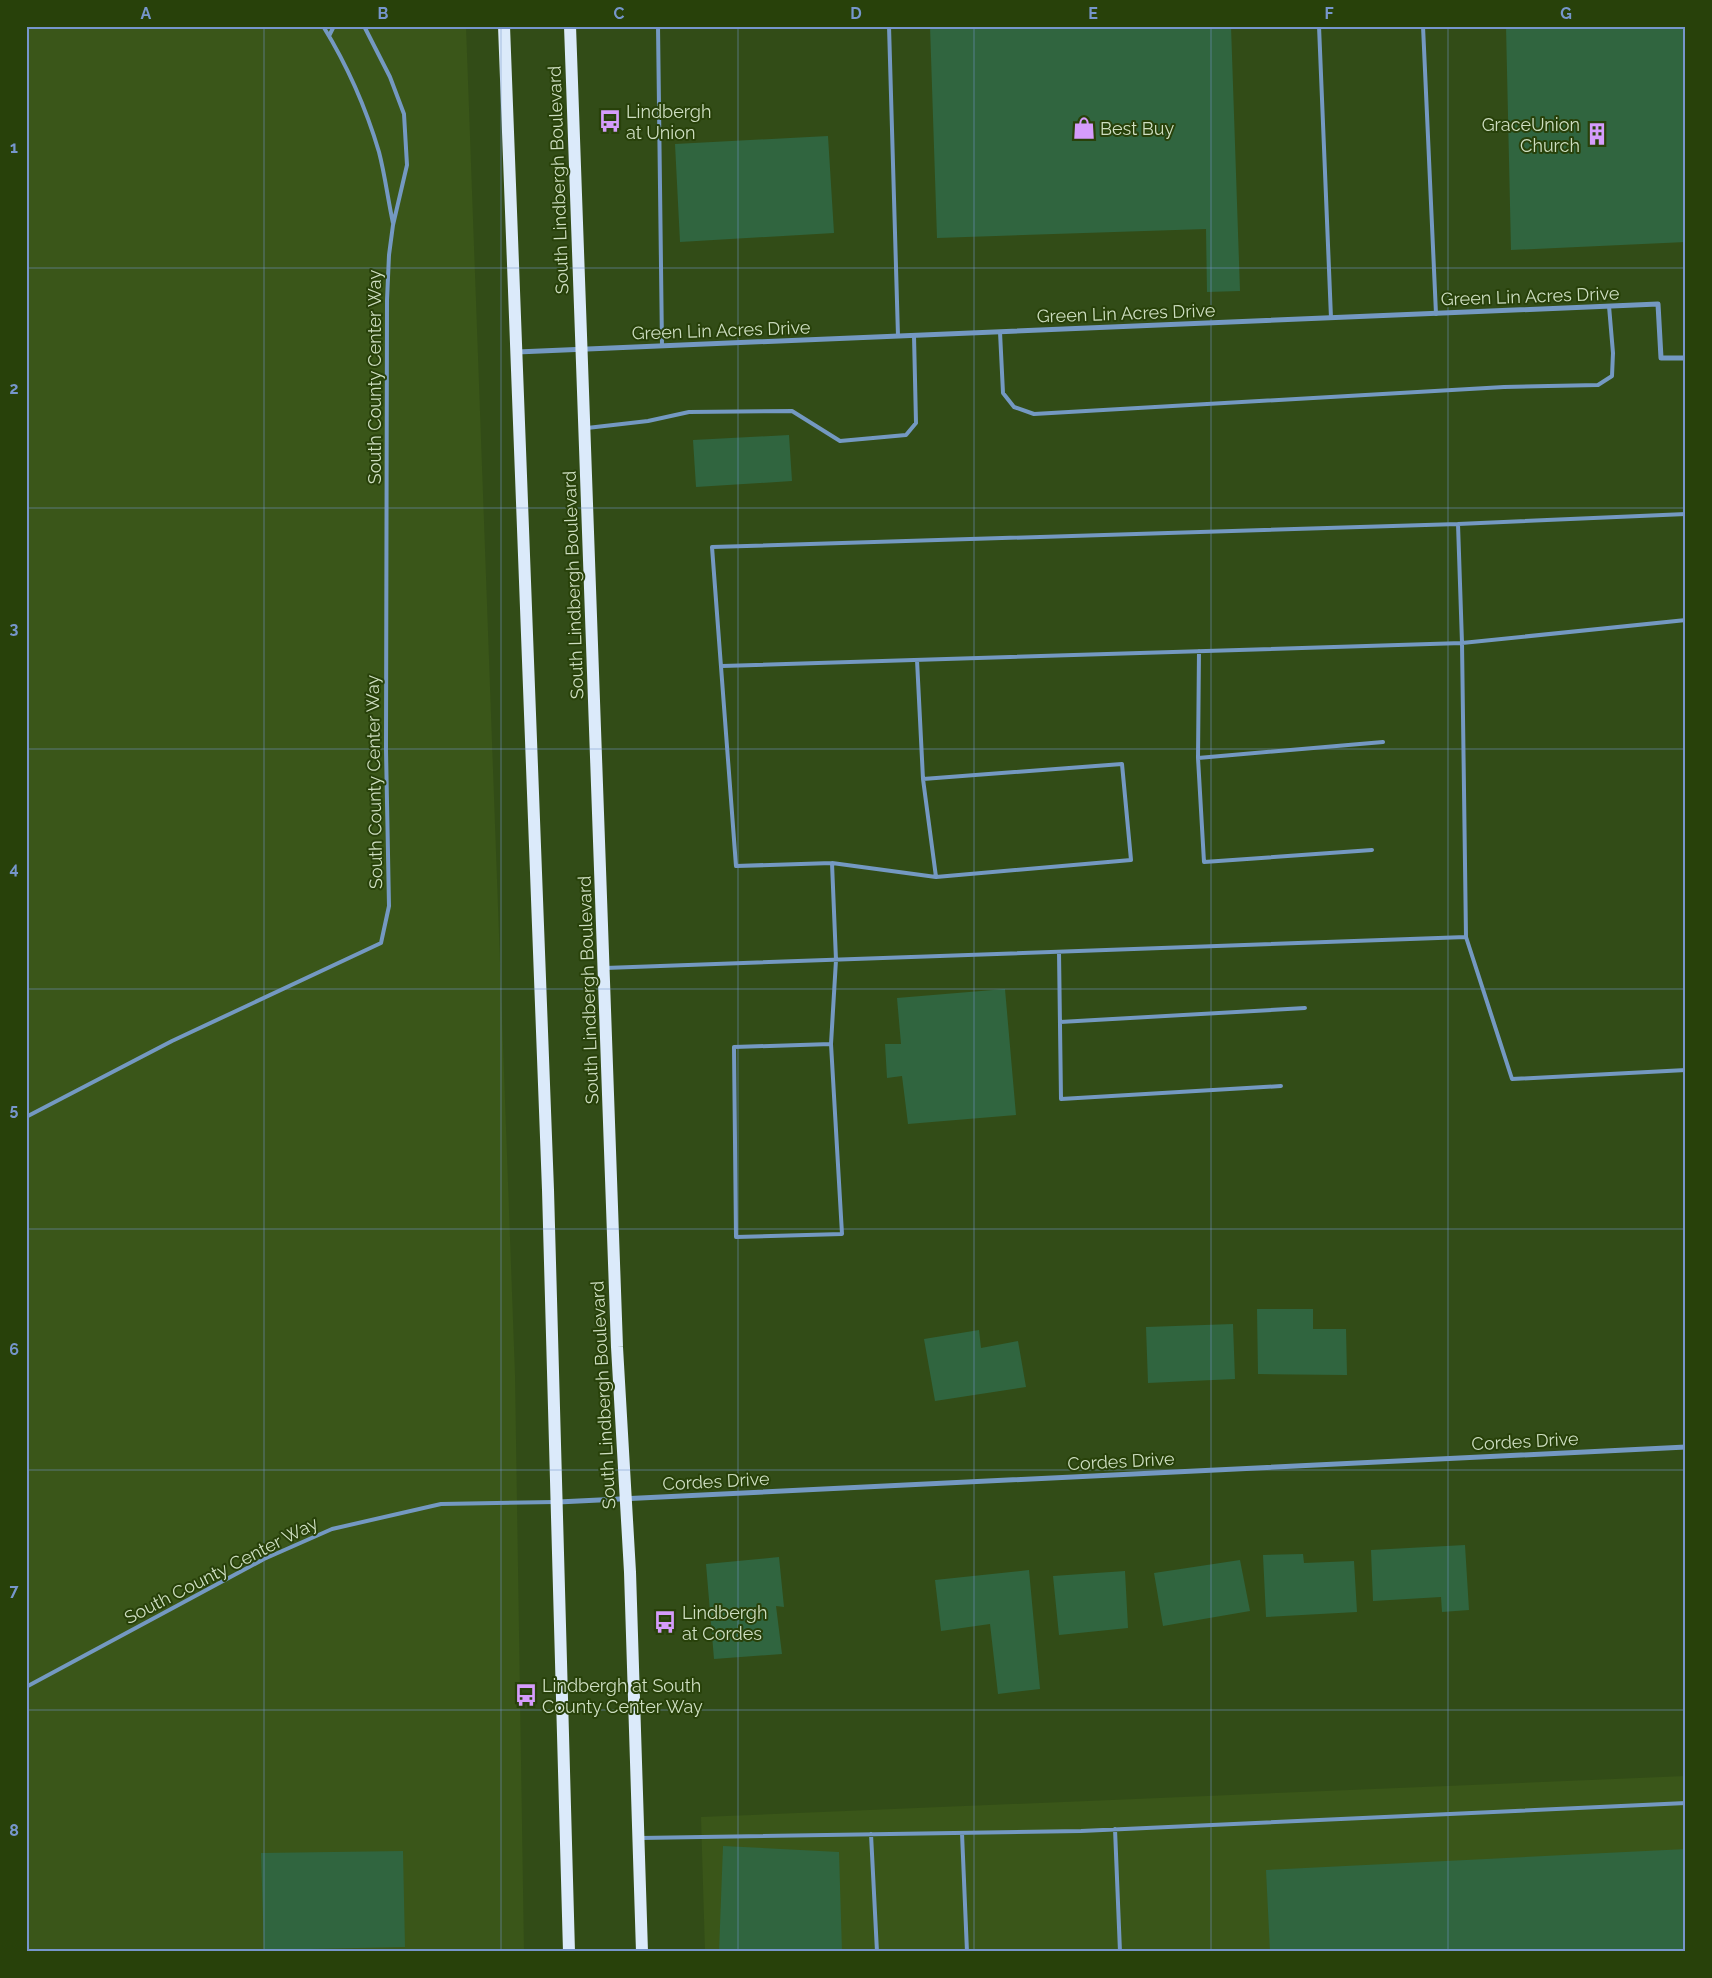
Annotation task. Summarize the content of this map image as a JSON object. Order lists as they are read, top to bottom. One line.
{"streets":{"main road":["South Lindbergh Boulevard"],"street":["Green Lin Acres Drive","Cordes Drive"],"lane":["South County Center Way"]},"crossings":[["South Lindbergh Boulevard","Green Lin Acres Drive"],["South Lindbergh Boulevard","Cordes Drive"],["South County Center Way","Cordes Drive"]],"places":{"bus stop":["Lindbergh at Union","Lindbergh at Cordes","Lindbergh at South County Center Way"],"shop":["Best Buy"],"building":["GraceUnion Church"]},"grid":{"columns":["A","B","C","D","E","F","G"],"rows":["1","2","3","4","5","6","7","8"]}}
